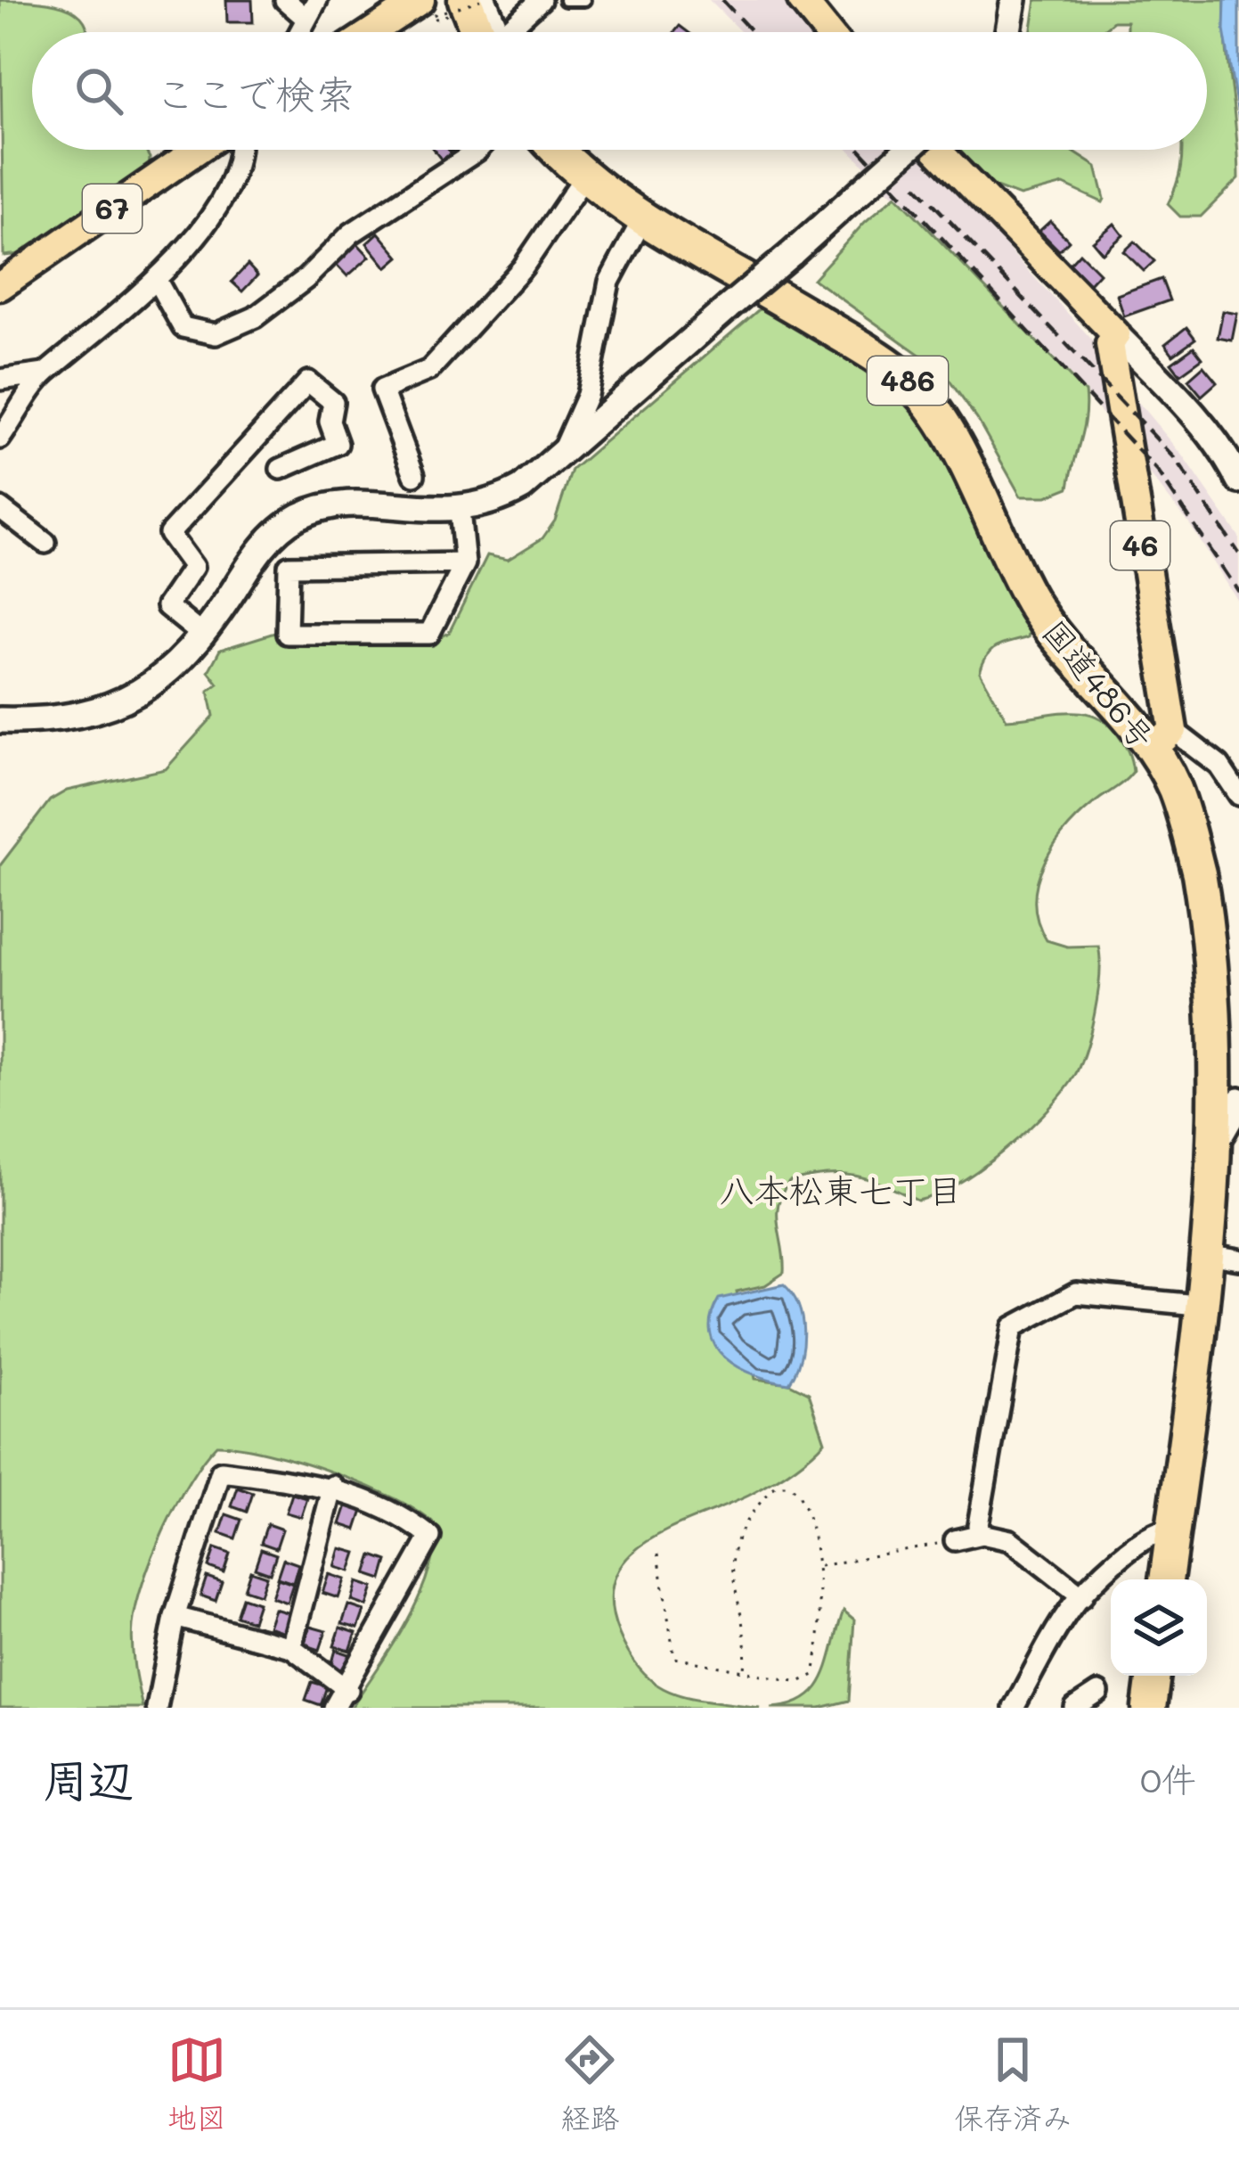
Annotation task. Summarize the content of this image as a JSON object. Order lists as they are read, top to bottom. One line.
{"streets":{"highway":["486","国道486号"],"main road":["67","46"]},"crossings":[["46","国道486号"]],"districts":["八本松東七丁目"],"page":{"search":"ここで検索","heading":["周辺","0件"],"nav":["地図","経路","保存済み"]}}
